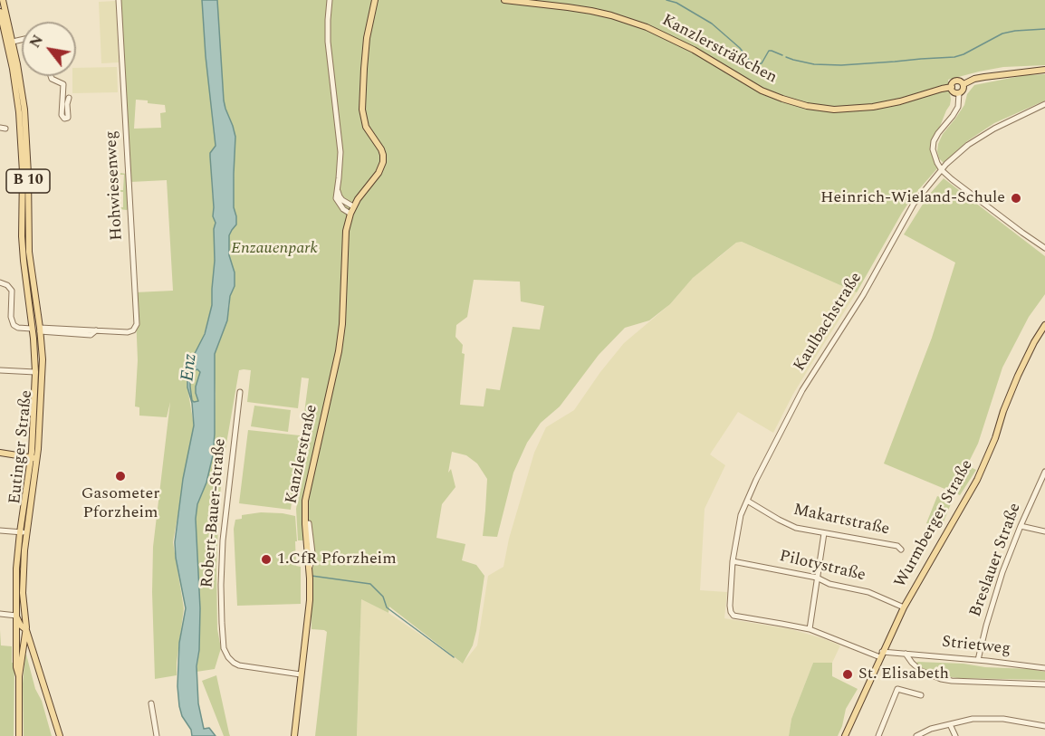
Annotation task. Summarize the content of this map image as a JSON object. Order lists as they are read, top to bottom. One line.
{"streets":{"main road":["Kanzlersträßchen","B 10","Eutinger Straße","Kanzlerstraße","Wurmberger Straße"],"street":["Hohwiesenweg","Kaulbachstraße","Robert-Bauer-Straße","Makartstraße","Breslauer Straße","Pilotystraße","Strietweg"]},"crossings":[["B 10","Eutinger Straße"],["Hohwiesenweg","Eutinger Straße"],["Kaulbachstraße","Makartstraße"],["Kaulbachstraße","Pilotystraße"],["Kaulbachstraße","Strietweg"],["Kanzlerstraße","Robert-Bauer-Straße"],["Wurmberger Straße","Pilotystraße"],["Wurmberger Straße","Strietweg"],["Breslauer Straße","Strietweg"]],"water":["Enz"],"parks":["Enzauenpark"],"places":["Heinrich-Wieland-Schule","Gasometer Pforzheim","1.CfR Pforzheim","St. Elisabeth"],"north":"top left"}
